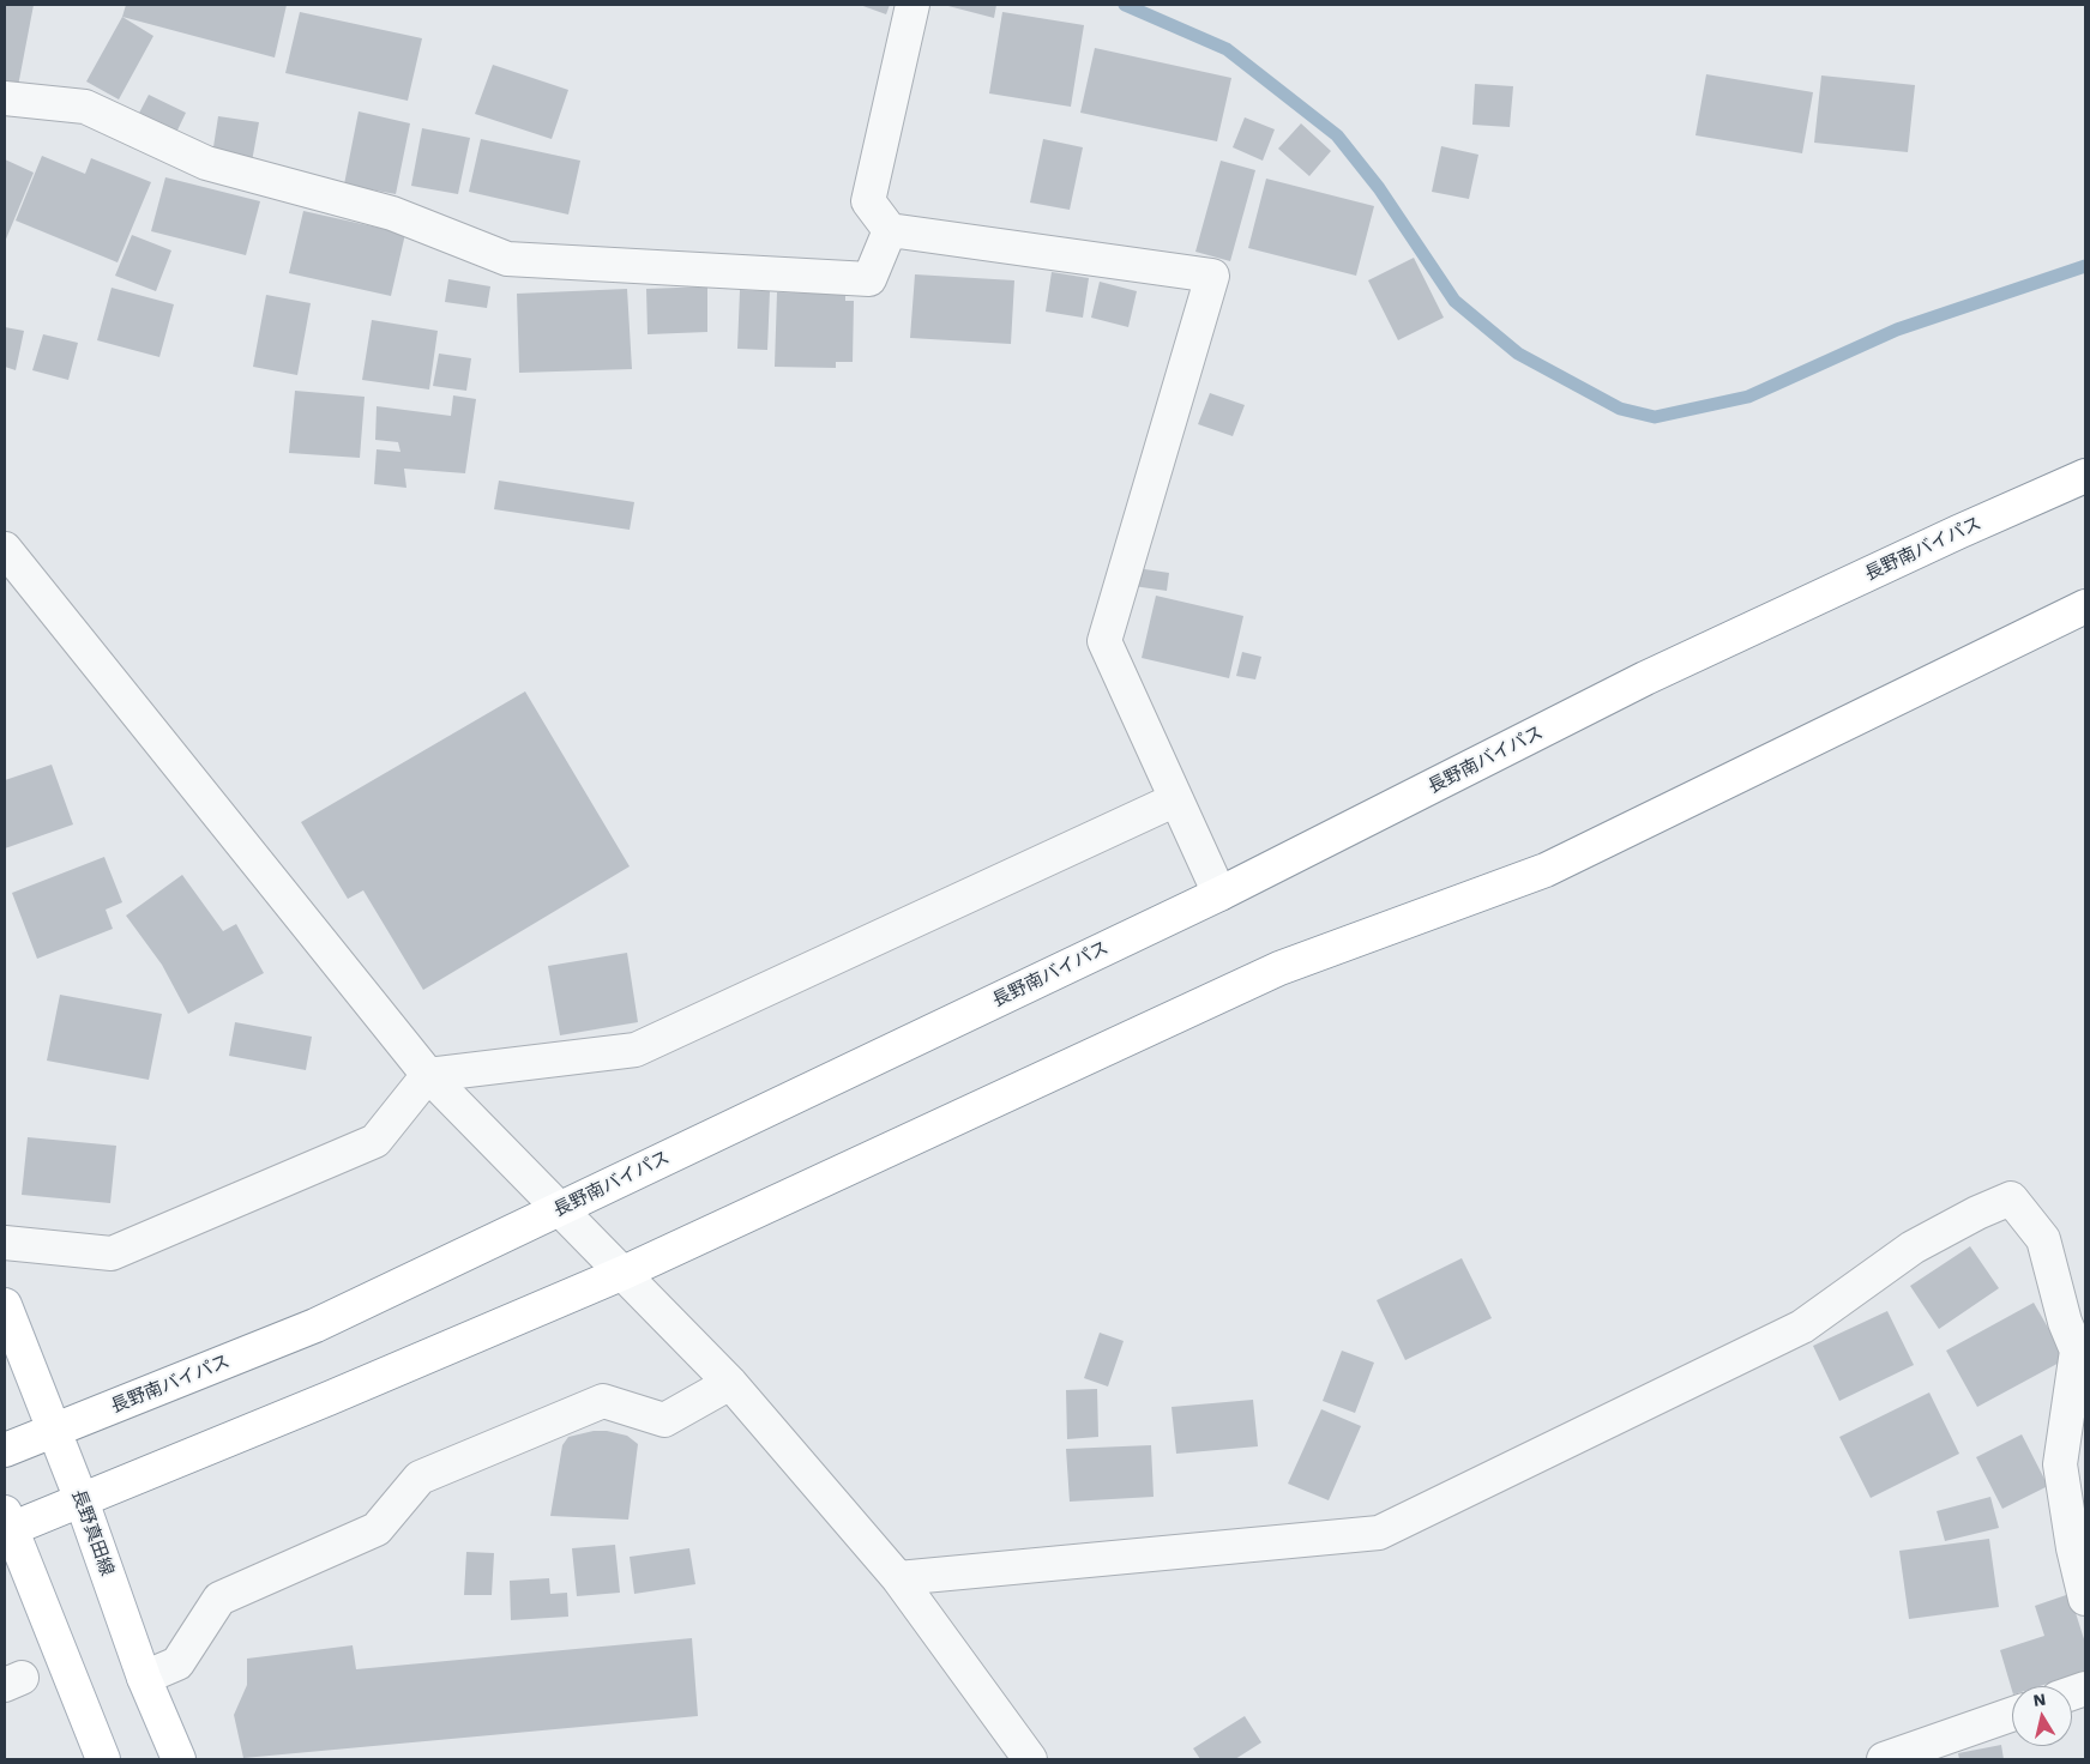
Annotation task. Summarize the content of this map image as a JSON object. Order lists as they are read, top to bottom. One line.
{"streets":{"main road":["長野南バイパス","長野真田線"]},"crossings":[["長野南バイパス","長野真田線"]],"north":"top"}
